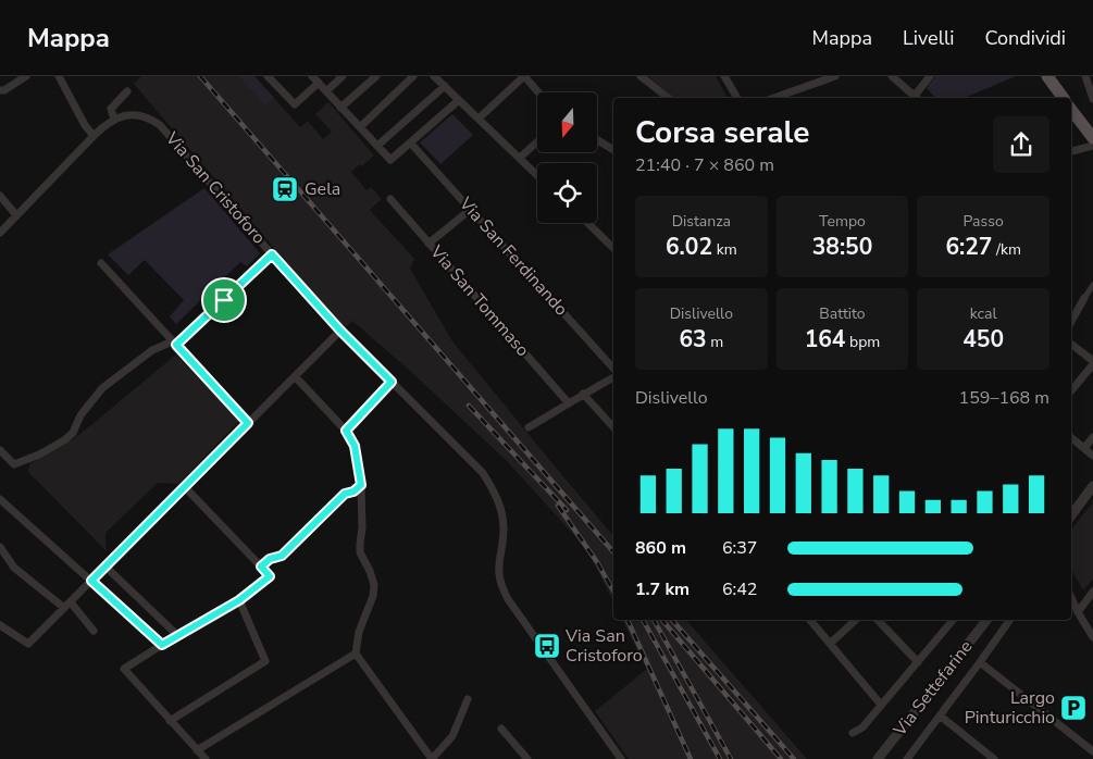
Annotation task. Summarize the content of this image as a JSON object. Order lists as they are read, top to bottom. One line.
{"streets":{"street":["Via San Cristoforo","Via San Ferdinando","Via San Tommaso","Via Settefarine"]},"places":{"station":["Gela"],"bus stop":["Via San Cristoforo"],"parking":["Largo Pinturicchio"]},"north":"bottom","page":{"header":"Mappa","nav":["Mappa","Livelli","Condividi"],"heading":["Corsa serale","21:40 · 7 × 860 m"],"stats":[["Distanza","6.02 km"],["Tempo","38:50"],["Passo","6:27 /km"],["Dislivello","63 m"],["Battito","164 bpm"],["kcal","450"]],"chart":["Dislivello","159–168 m"],"list":[{"name":"860 m","note":"6:37"},{"name":"1.7 km","note":"6:42"}]}}
